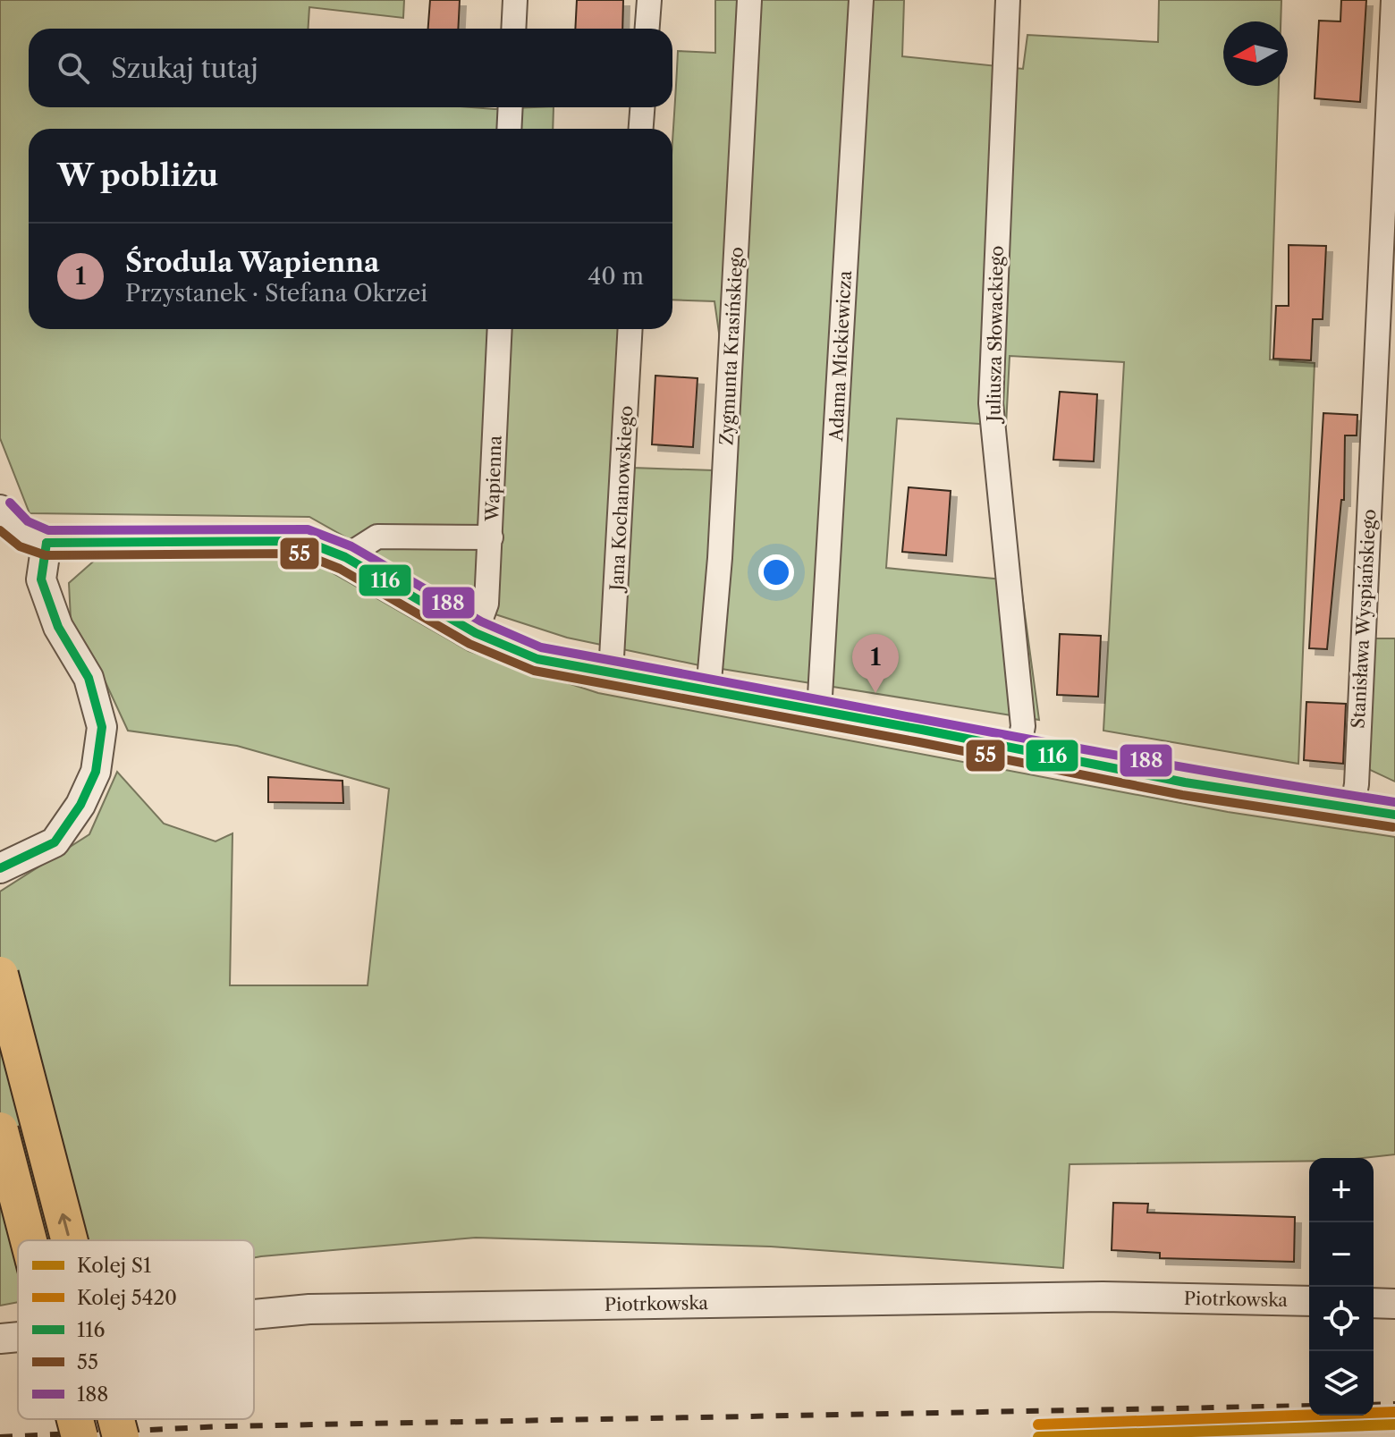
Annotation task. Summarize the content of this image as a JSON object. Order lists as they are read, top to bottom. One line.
{"streets":{"street":["Juliusza Słowackiego","Zygmunta Krasińskiego","Adama Mickiewicza","Wapienna","Jana Kochanowskiego","Stanisława Wyspiańskiego","Piotrkowska"]},"lines":["transit line 188","transit line 55","transit line 116","rail line 5420","rail line S1"],"legend":["Kolej S1","Kolej 5420","116","55","188"],"north":"left","page":{"search":"Szukaj tutaj","heading":"W pobliżu","list":[{"mark":"1","name":"Środula Wapienna","note":"Przystanek · Stefana Okrzei","value":"40 m"}],"pins":"1","map_buttons":["+","−"]}}
